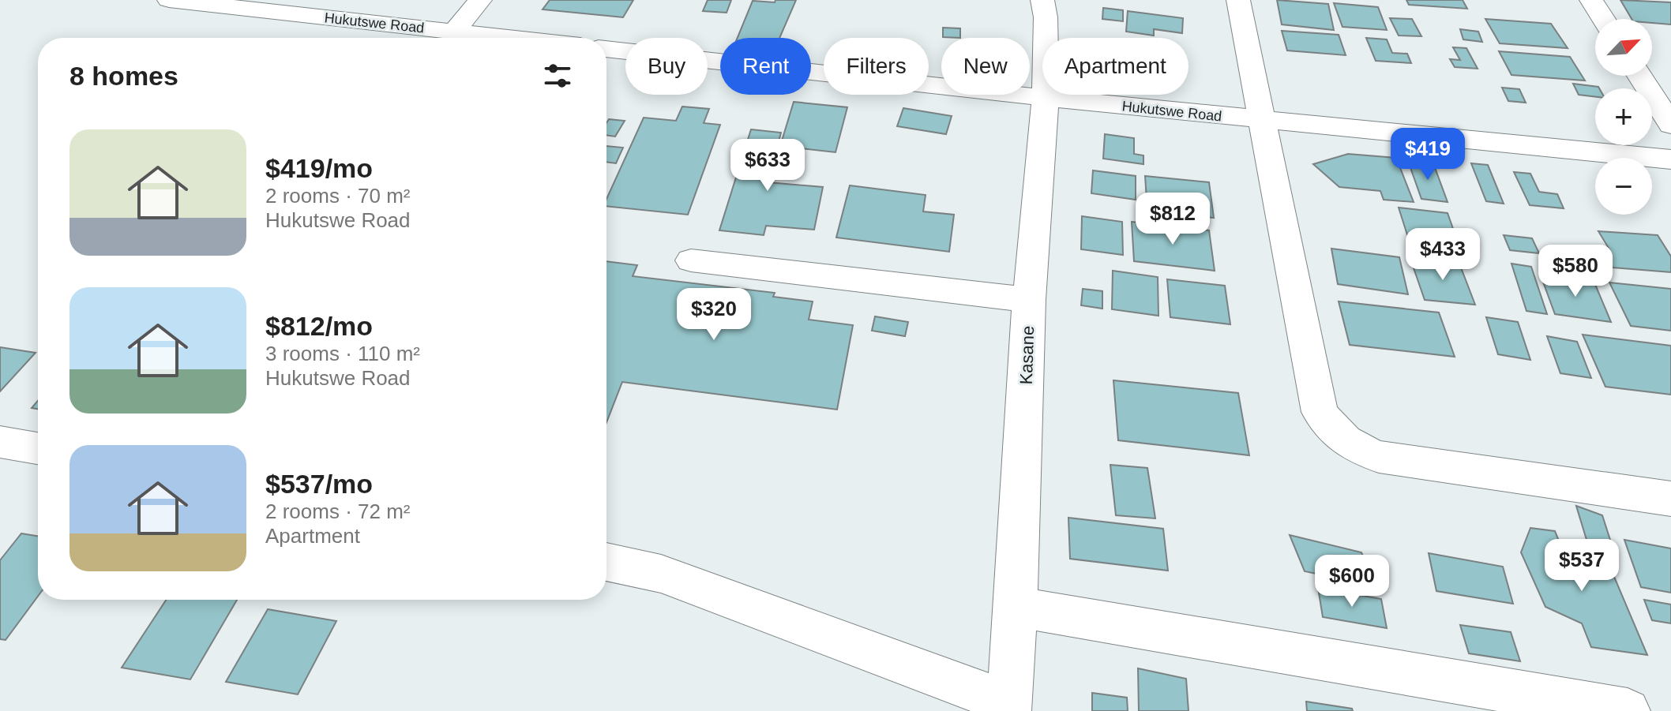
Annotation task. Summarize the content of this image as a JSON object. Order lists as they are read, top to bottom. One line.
{"streets":{"street":["Hukutswe Road","Kasane"]},"crossings":[["Hukutswe Road","Kasane"]],"north":"top right","page":{"map_buttons":["+","−"],"chip":["Buy","Rent","Filters","New","Apartment"],"heading":"8 homes","list":[{"name":"$419/mo","note":"2 rooms · 70 m² · Hukutswe Road"},{"name":"$812/mo","note":"3 rooms · 110 m² · Hukutswe Road"},{"name":"$537/mo","note":"2 rooms · 72 m² · Apartment"}],"price":["$419","$633","$812","$433","$580","$320","$537","$600"]}}
